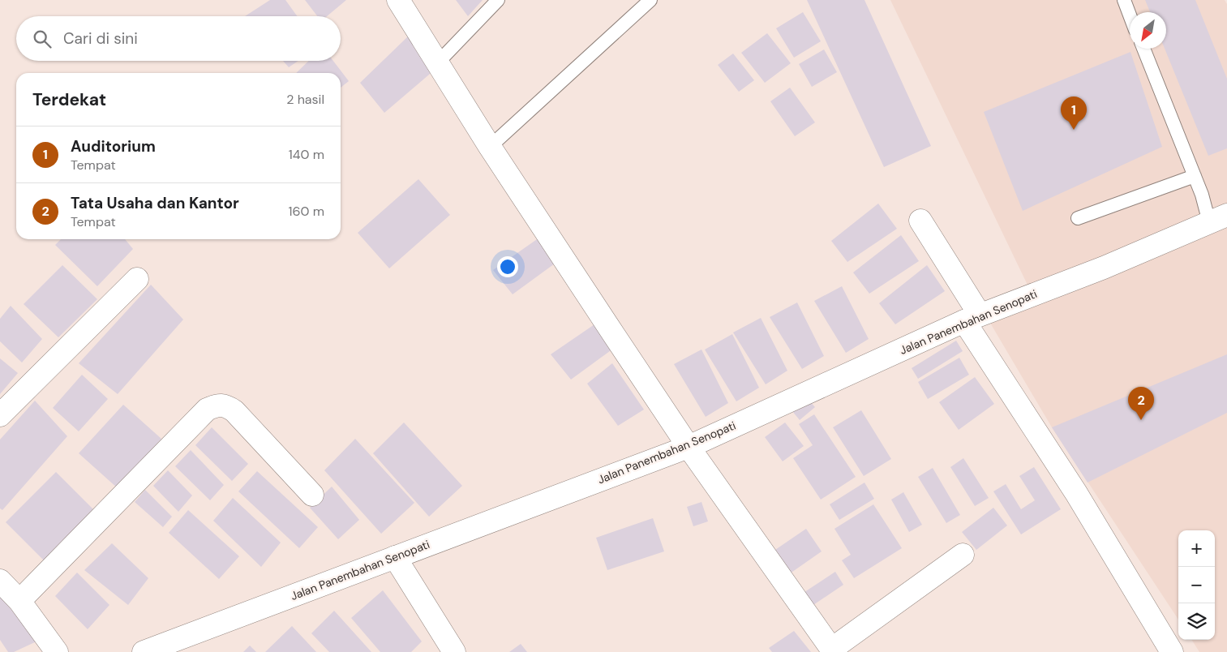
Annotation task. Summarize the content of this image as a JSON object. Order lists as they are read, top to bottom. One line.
{"streets":{"street":["Jalan Panembahan Senopati"]},"north":"bottom left","page":{"search":"Cari di sini","heading":["Terdekat","2 hasil"],"pins":["1","2"],"list":[{"mark":"1","name":"Auditorium","note":"Tempat","value":"140 m"},{"mark":"2","name":"Tata Usaha dan Kantor","note":"Tempat","value":"160 m"}],"map_buttons":["+","−"]}}
